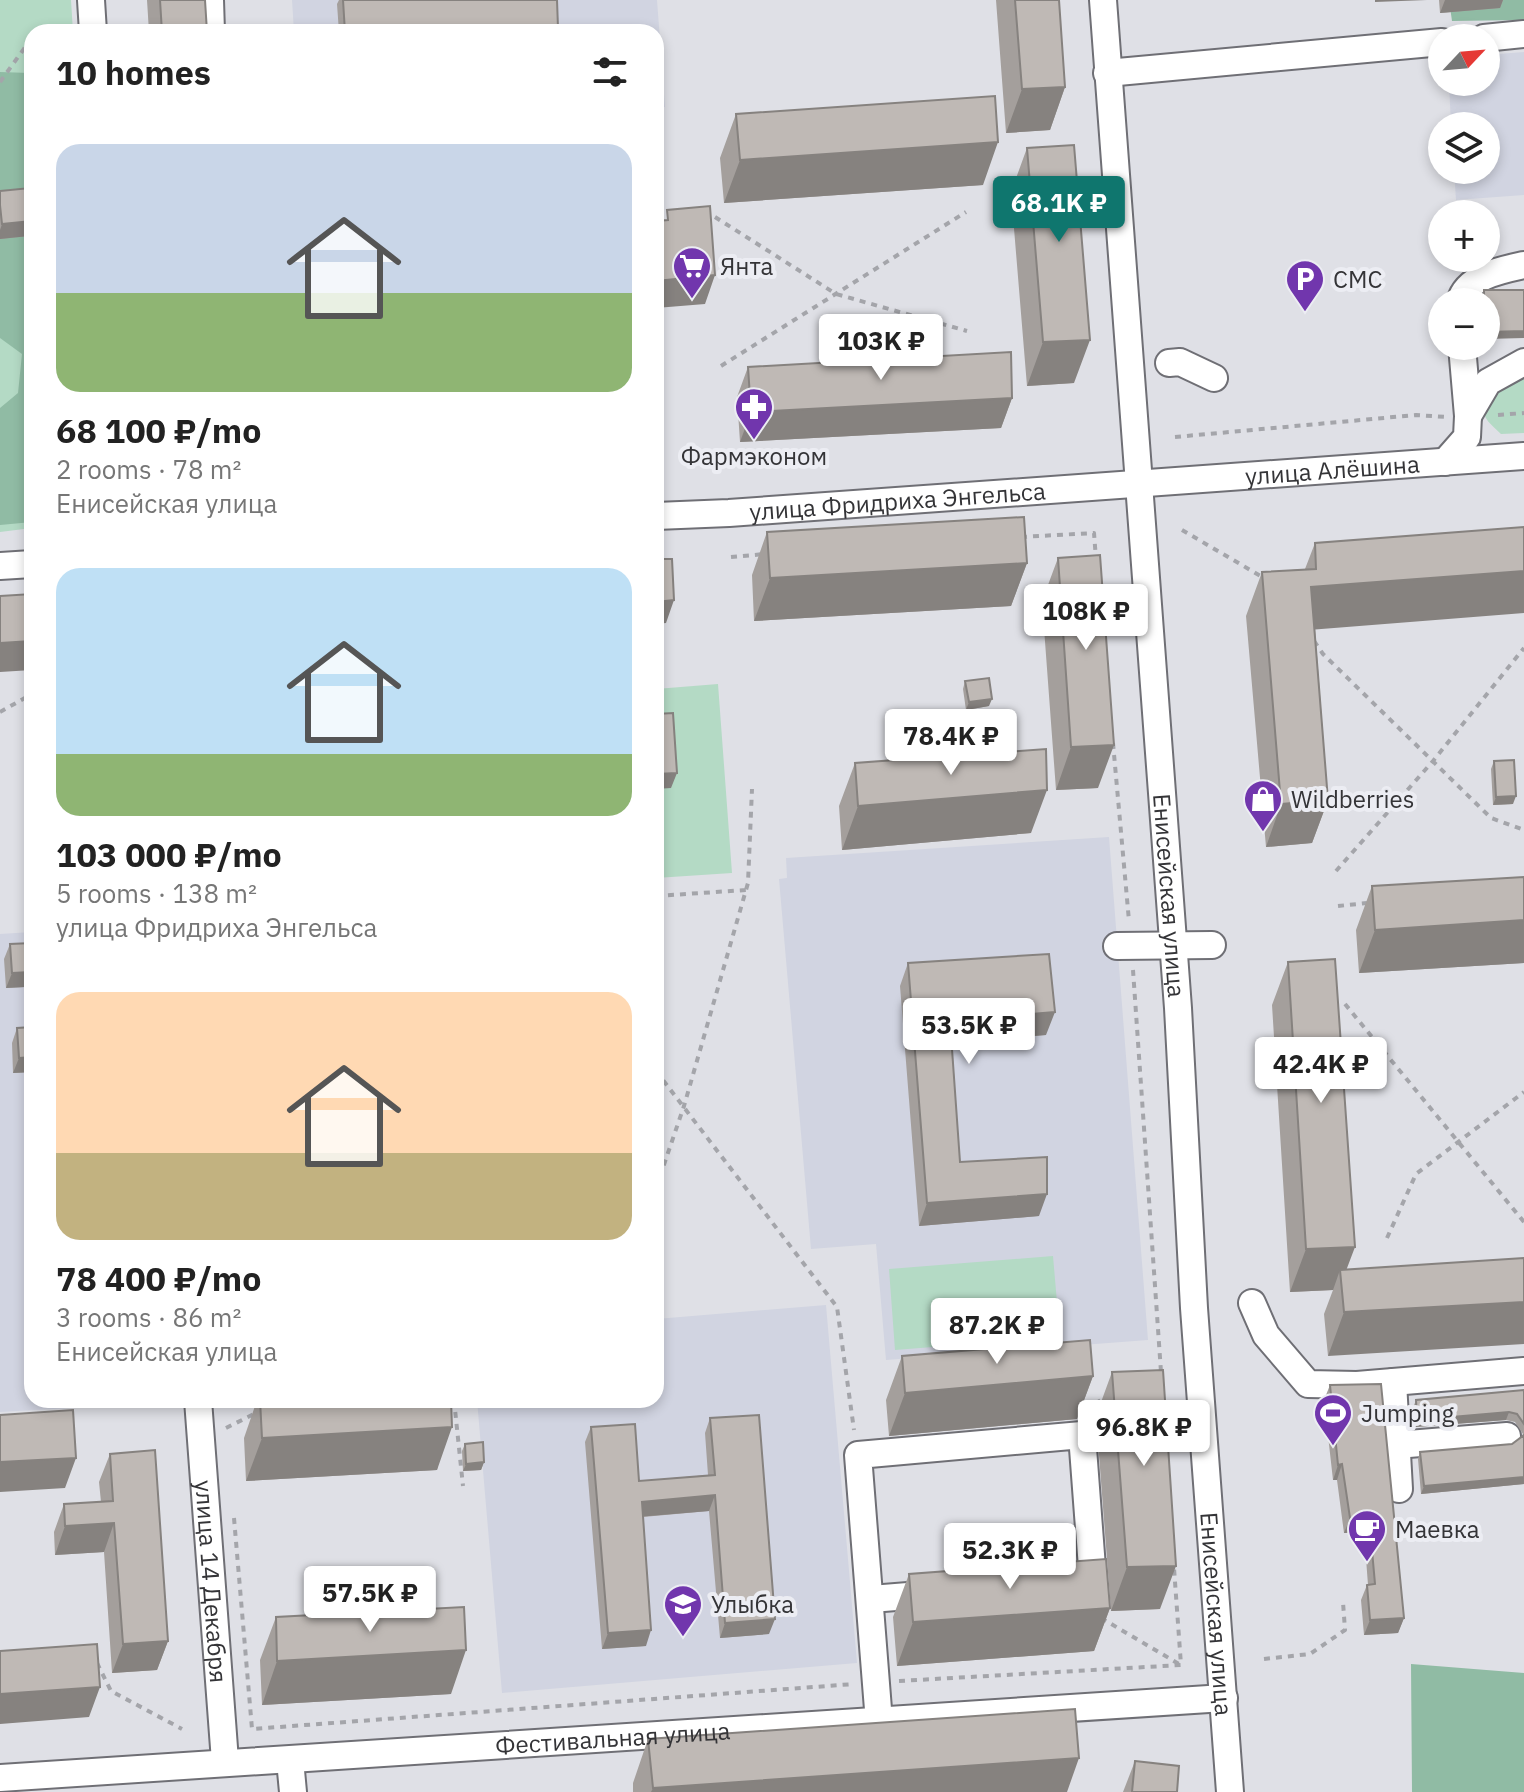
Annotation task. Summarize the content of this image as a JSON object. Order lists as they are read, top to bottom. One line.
{"streets":{"street":["улица Алёшина","улица Фридриха Энгельса","Енисейская улица","улица 14 Декабря","Фестивальная улица"]},"crossings":[["улица Алёшина","улица Фридриха Энгельса"],["улица Алёшина","Енисейская улица"],["улица Фридриха Энгельса","Енисейская улица"],["Енисейская улица","Фестивальная улица"],["улица 14 Декабря","Фестивальная улица"]],"places":{"supermarket":["Янта"],"parking":["СМС"],"pharmacy":["Фармэконом"],"shop":["Wildberries"],"sports":["Jumping"],"cafe":["Маевка"],"school or university":["Улыбка"]},"north":"top right","page":{"map_buttons":["+","−"],"heading":"10 homes","list":[{"name":"68 100 ₽/mo","note":"2 rooms · 78 m² · Енисейская улица"},{"name":"103 000 ₽/mo","note":"5 rooms · 138 m² · улица Фридриха Энгельса"},{"name":"78 400 ₽/mo","note":"3 rooms · 86 m² · Енисейская улица"}],"price":["68.1K ₽","103K ₽","108K ₽","78.4K ₽","53.5K ₽","42.4K ₽","87.2K ₽","96.8K ₽","52.3K ₽","57.5K ₽"]}}
